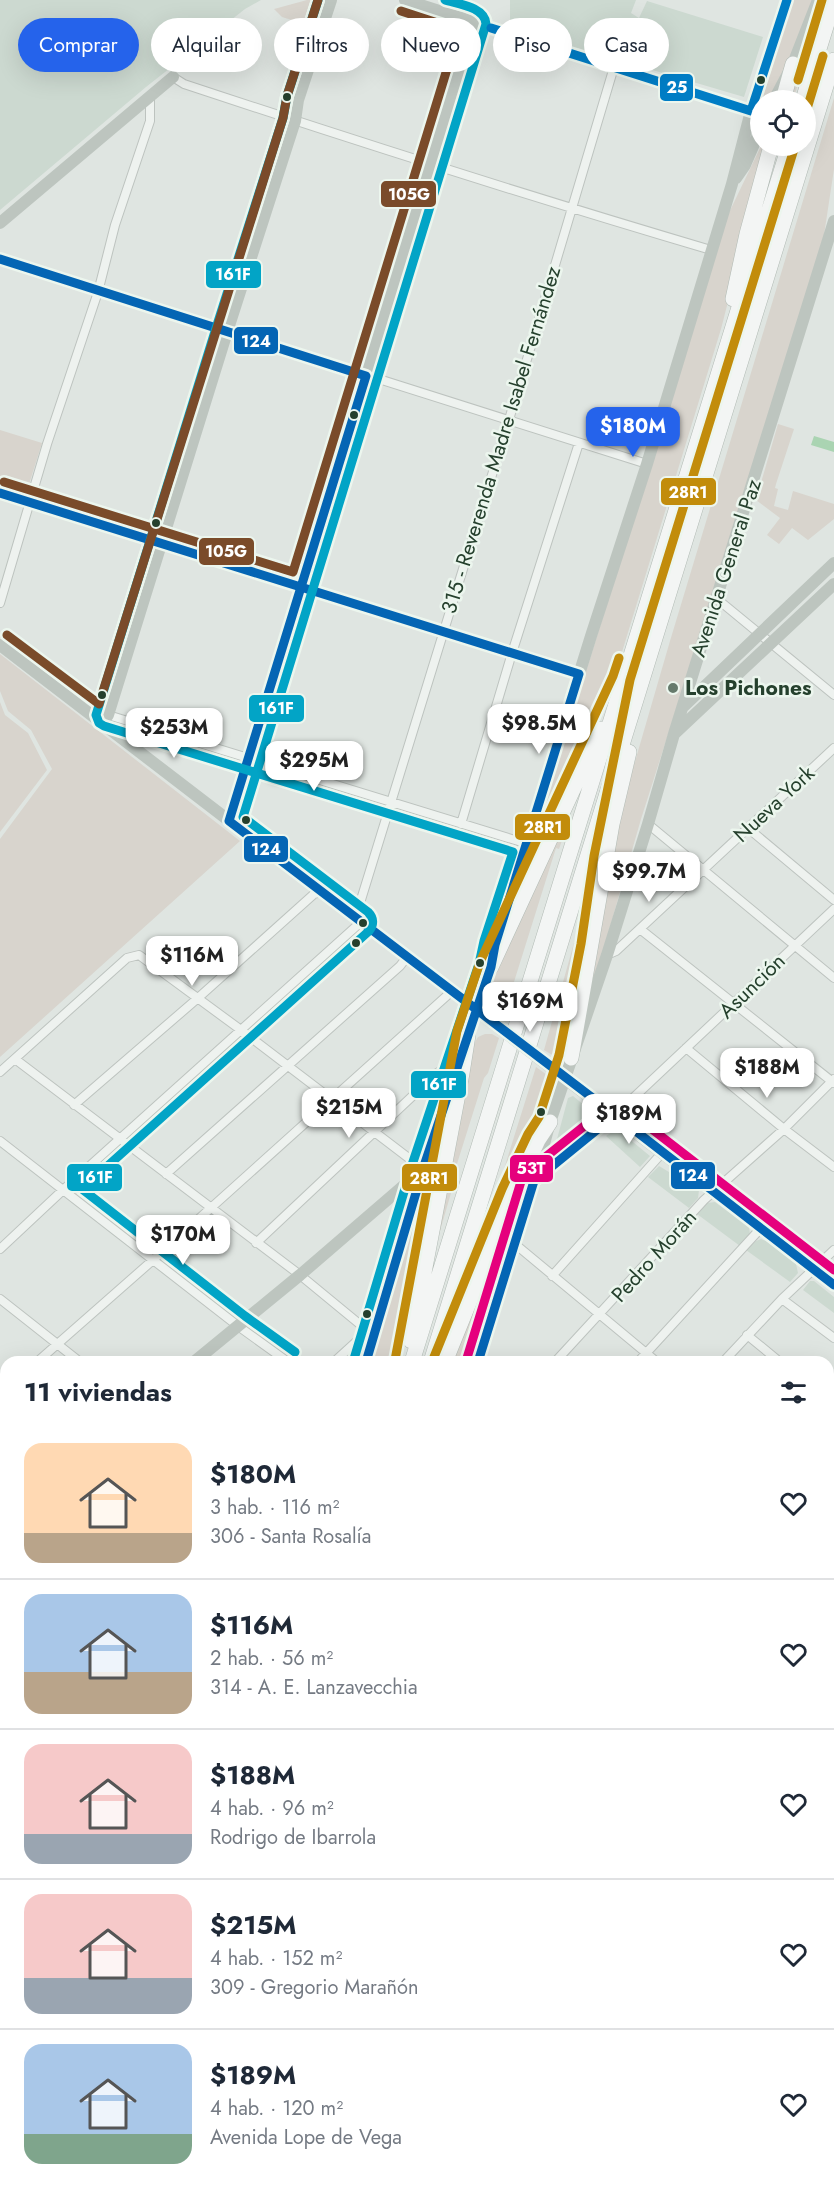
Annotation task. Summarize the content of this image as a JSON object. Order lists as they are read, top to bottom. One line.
{"streets":{"street":["315 - Reverenda Madre Isabel Fernández","Avenida General Paz","Nueva York","Asunción","Pedro Morán"]},"crossings":[["Avenida General Paz","Nueva York"],["Avenida General Paz","Asunción"]],"places":["Los Pichones"],"lines":["transit line 161F","transit line 28R1","transit line 105G","transit line 25","transit line 124","transit line 53T"],"page":{"chip":["Comprar","Alquilar","Filtros","Nuevo","Piso","Casa"],"price":["$180M","$98.5M","$253M","$295M","$99.7M","$116M","$169M","$188M","$215M","$189M","$170M"],"heading":"11 viviendas","list":[{"name":"$180M","note":"3 hab. · 116 m² · 306 - Santa Rosalía"},{"name":"$116M","note":"2 hab. · 56 m² · 314 - A. E. Lanzavecchia"},{"name":"$188M","note":"4 hab. · 96 m² · Rodrigo de Ibarrola"},{"name":"$215M","note":"4 hab. · 152 m² · 309 - Gregorio Marañón"},{"name":"$189M","note":"4 hab. · 120 m² · Avenida Lope de Vega"}]}}
